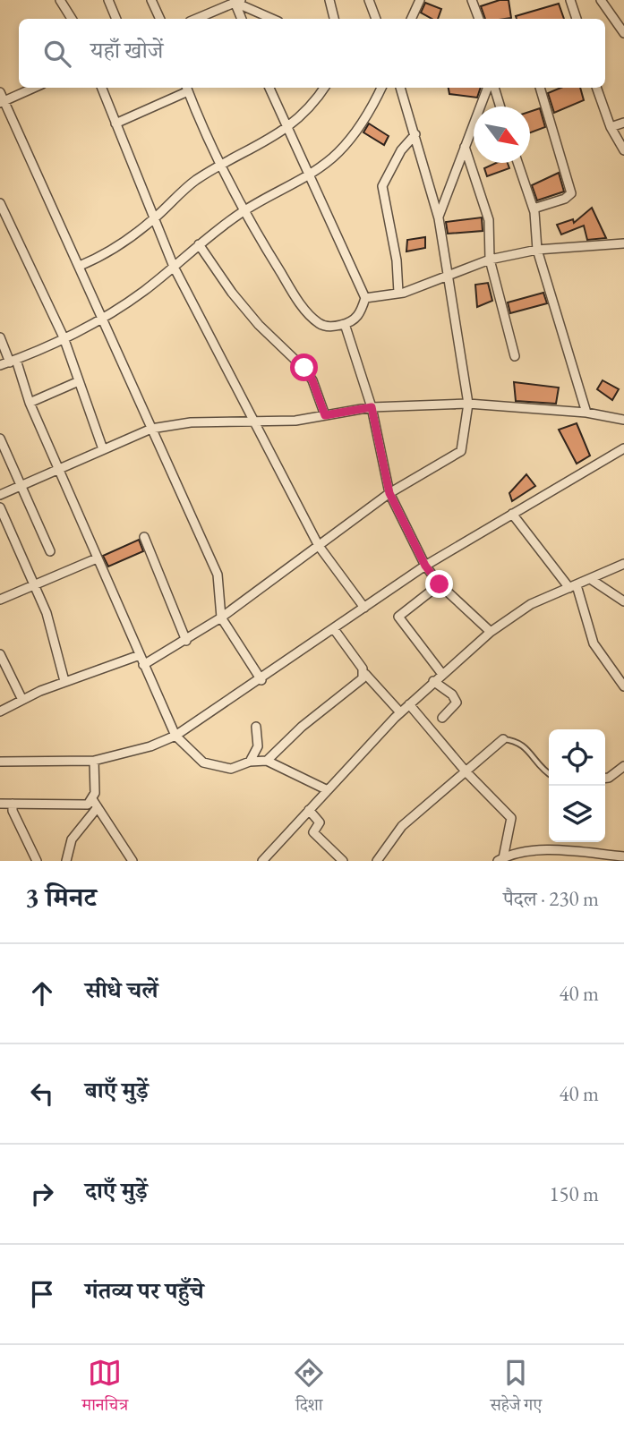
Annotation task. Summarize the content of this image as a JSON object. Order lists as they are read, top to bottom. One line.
{"north":"bottom right","page":{"search":"यहाँ खोजें","heading":["3 मिनट","पैदल · 230 m"],"list":[["सीधे चलें","40 m"],["बाएँ मुड़ें","40 m"],["दाएँ मुड़ें","150 m"],"गंतव्य पर पहुँचे"],"nav":["मानचित्र","दिशा","सहेजे गए"]}}
